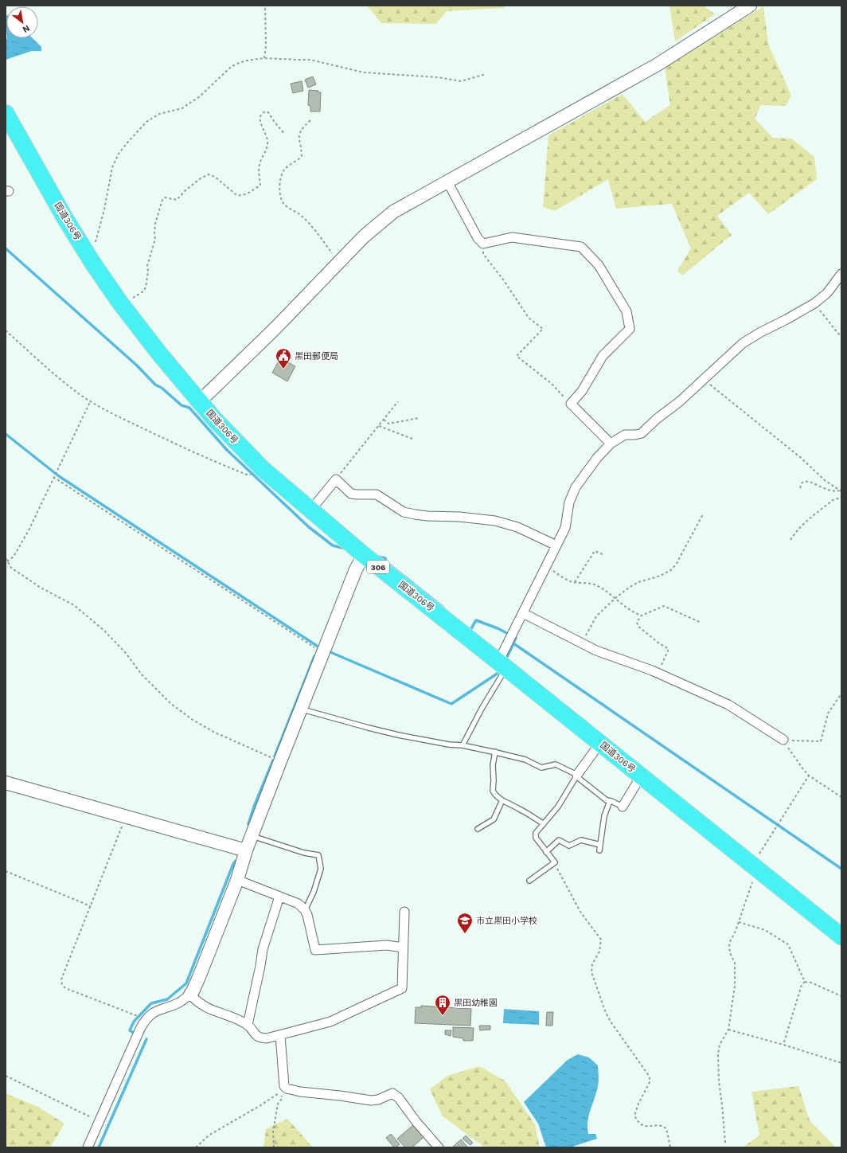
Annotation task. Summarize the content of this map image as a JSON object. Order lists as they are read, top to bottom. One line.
{"streets":{"highway":["国道306号","306"]},"places":{"public building":["黒田郵便局"],"school or university":["市立黒田小学校"],"building":["黒田幼稚園"]},"north":"bottom right"}
